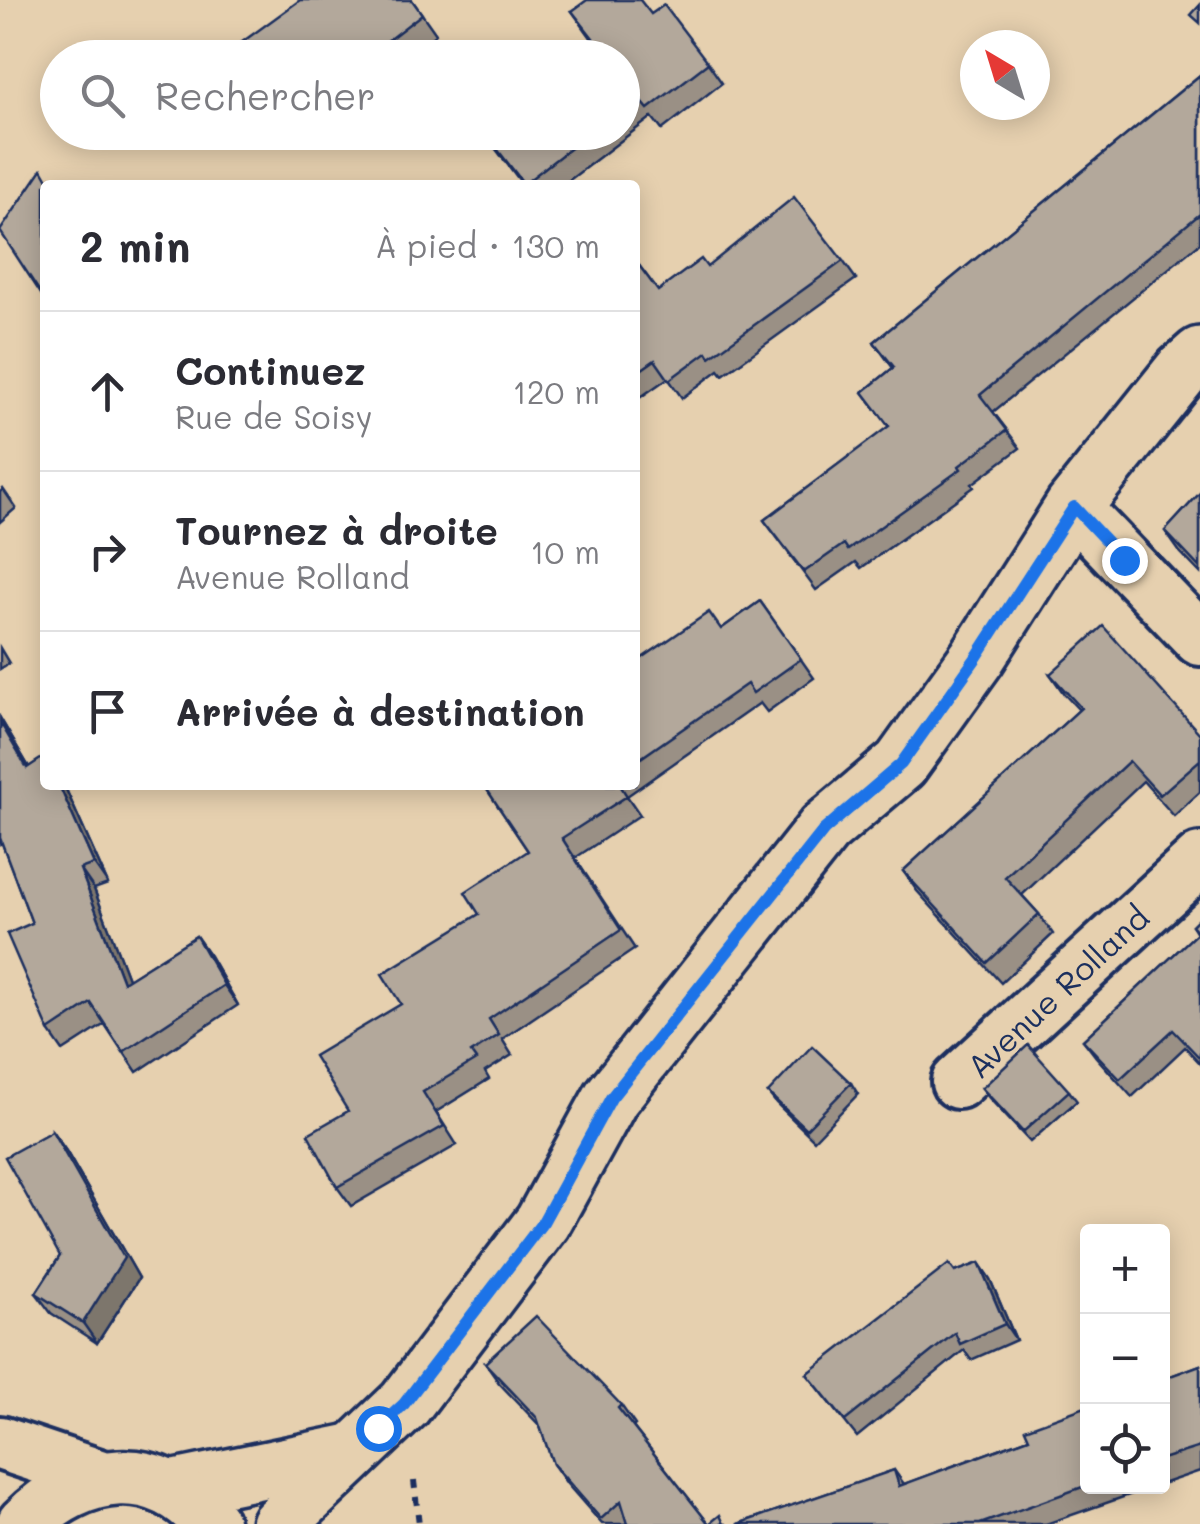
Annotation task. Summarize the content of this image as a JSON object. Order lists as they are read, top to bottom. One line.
{"streets":{"street":["Avenue Rolland"]},"north":"top left","page":{"search":"Rechercher","heading":["2 min","À pied · 130 m"],"list":[["Continuez","Rue de Soisy","120 m"],["Tournez à droite","Avenue Rolland","10 m"],"Arrivée à destination"],"map_buttons":["+","−"]}}
